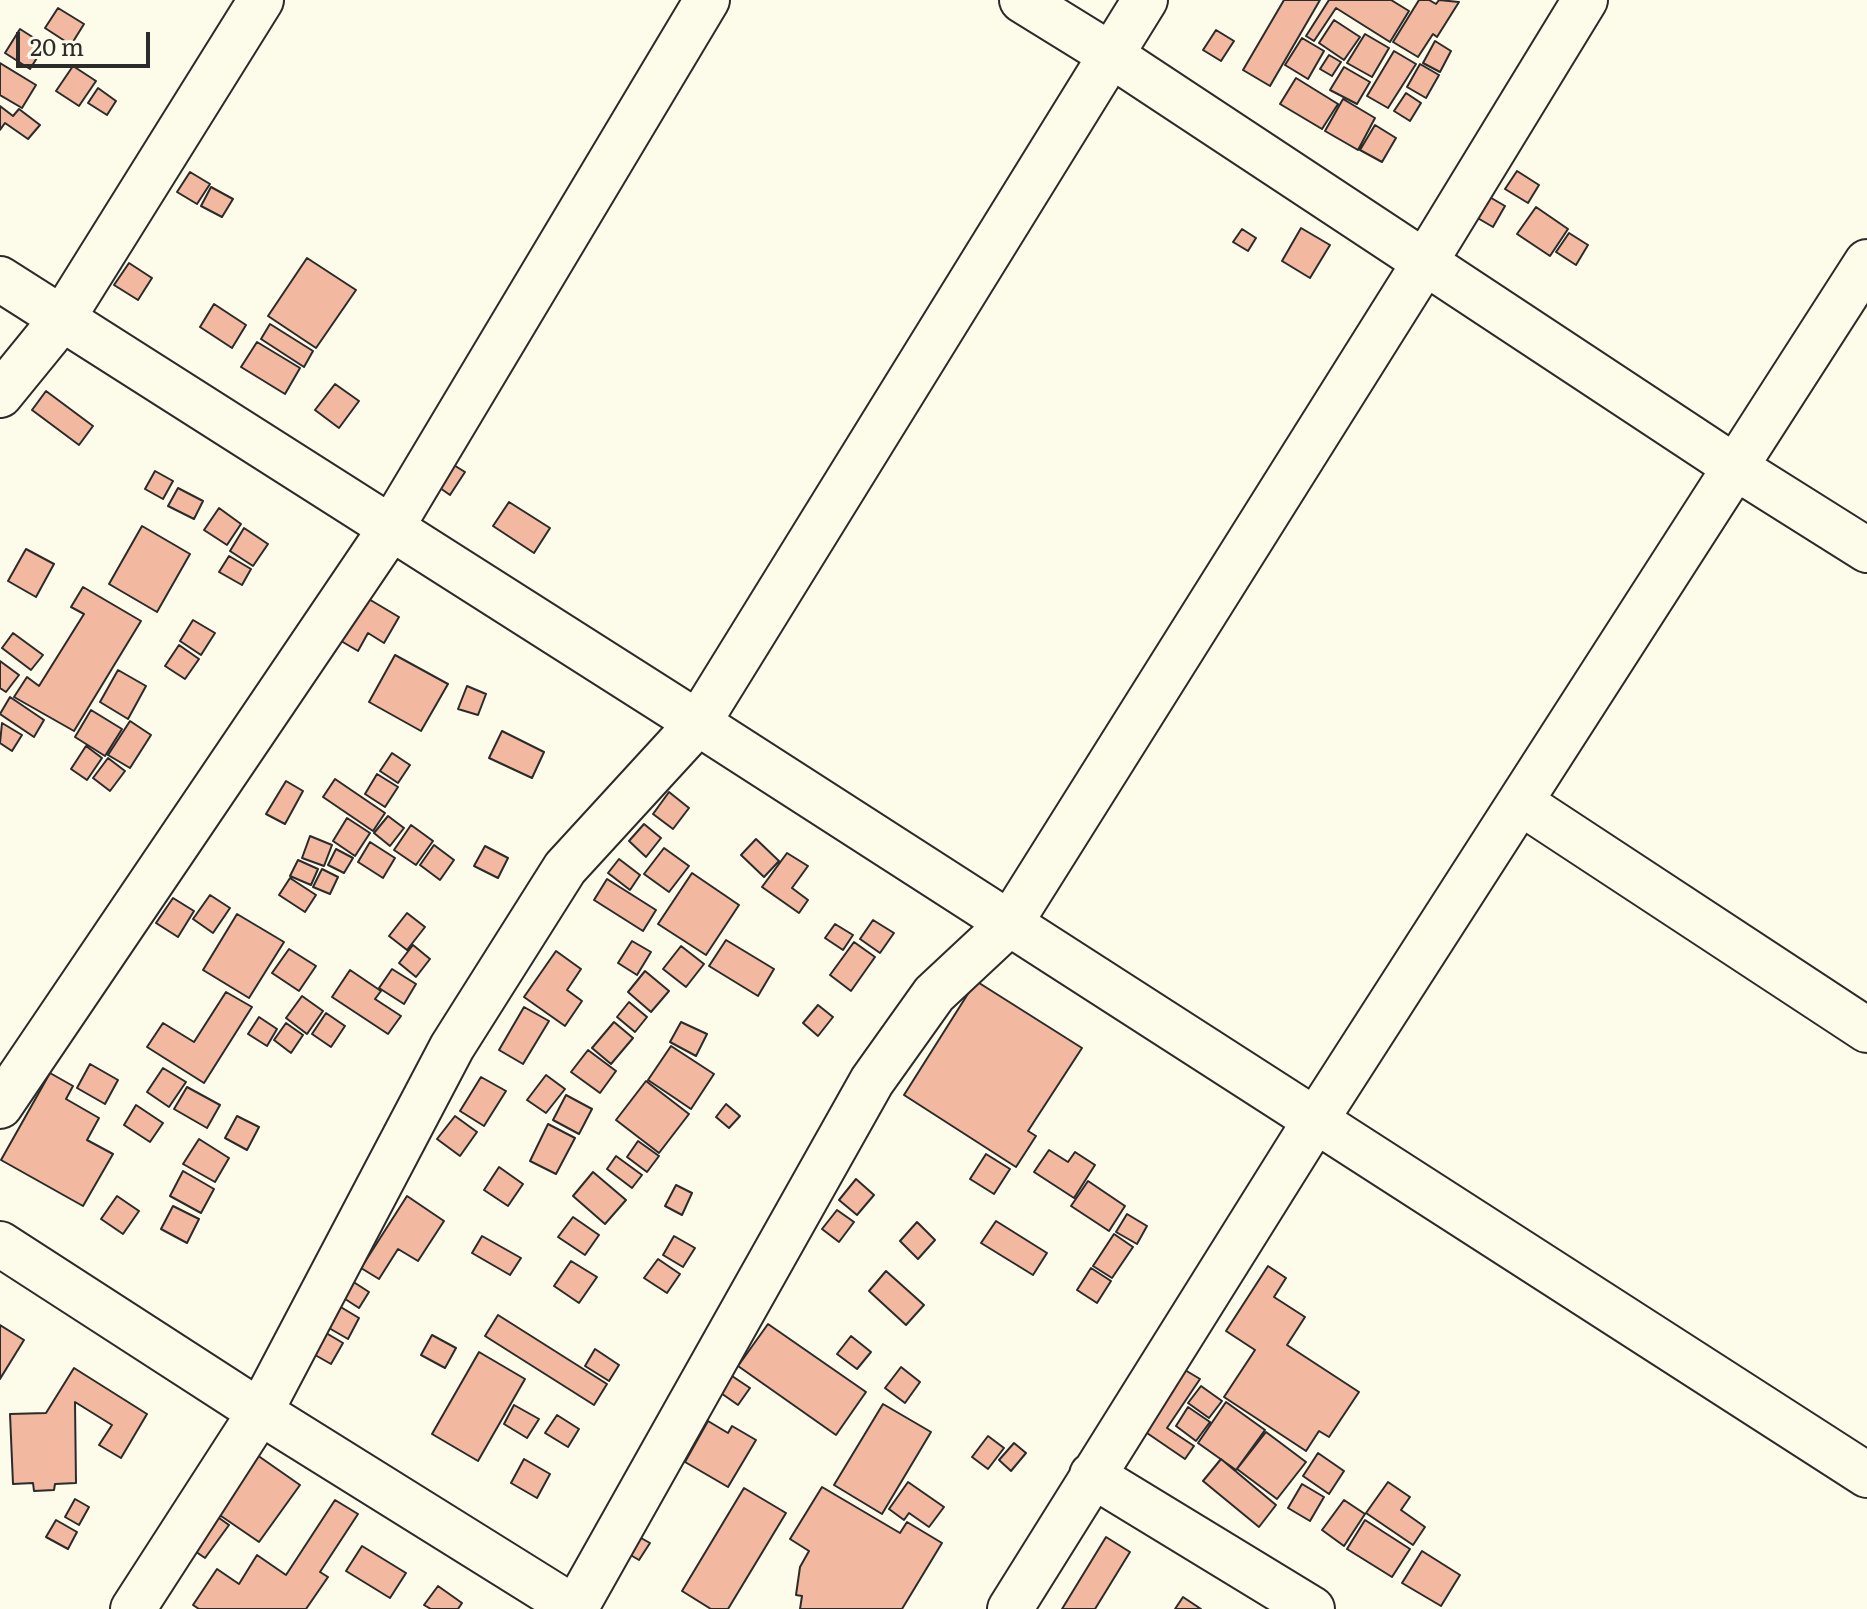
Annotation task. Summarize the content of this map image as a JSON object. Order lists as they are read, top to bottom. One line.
{"scale_bar":"20 m"}
